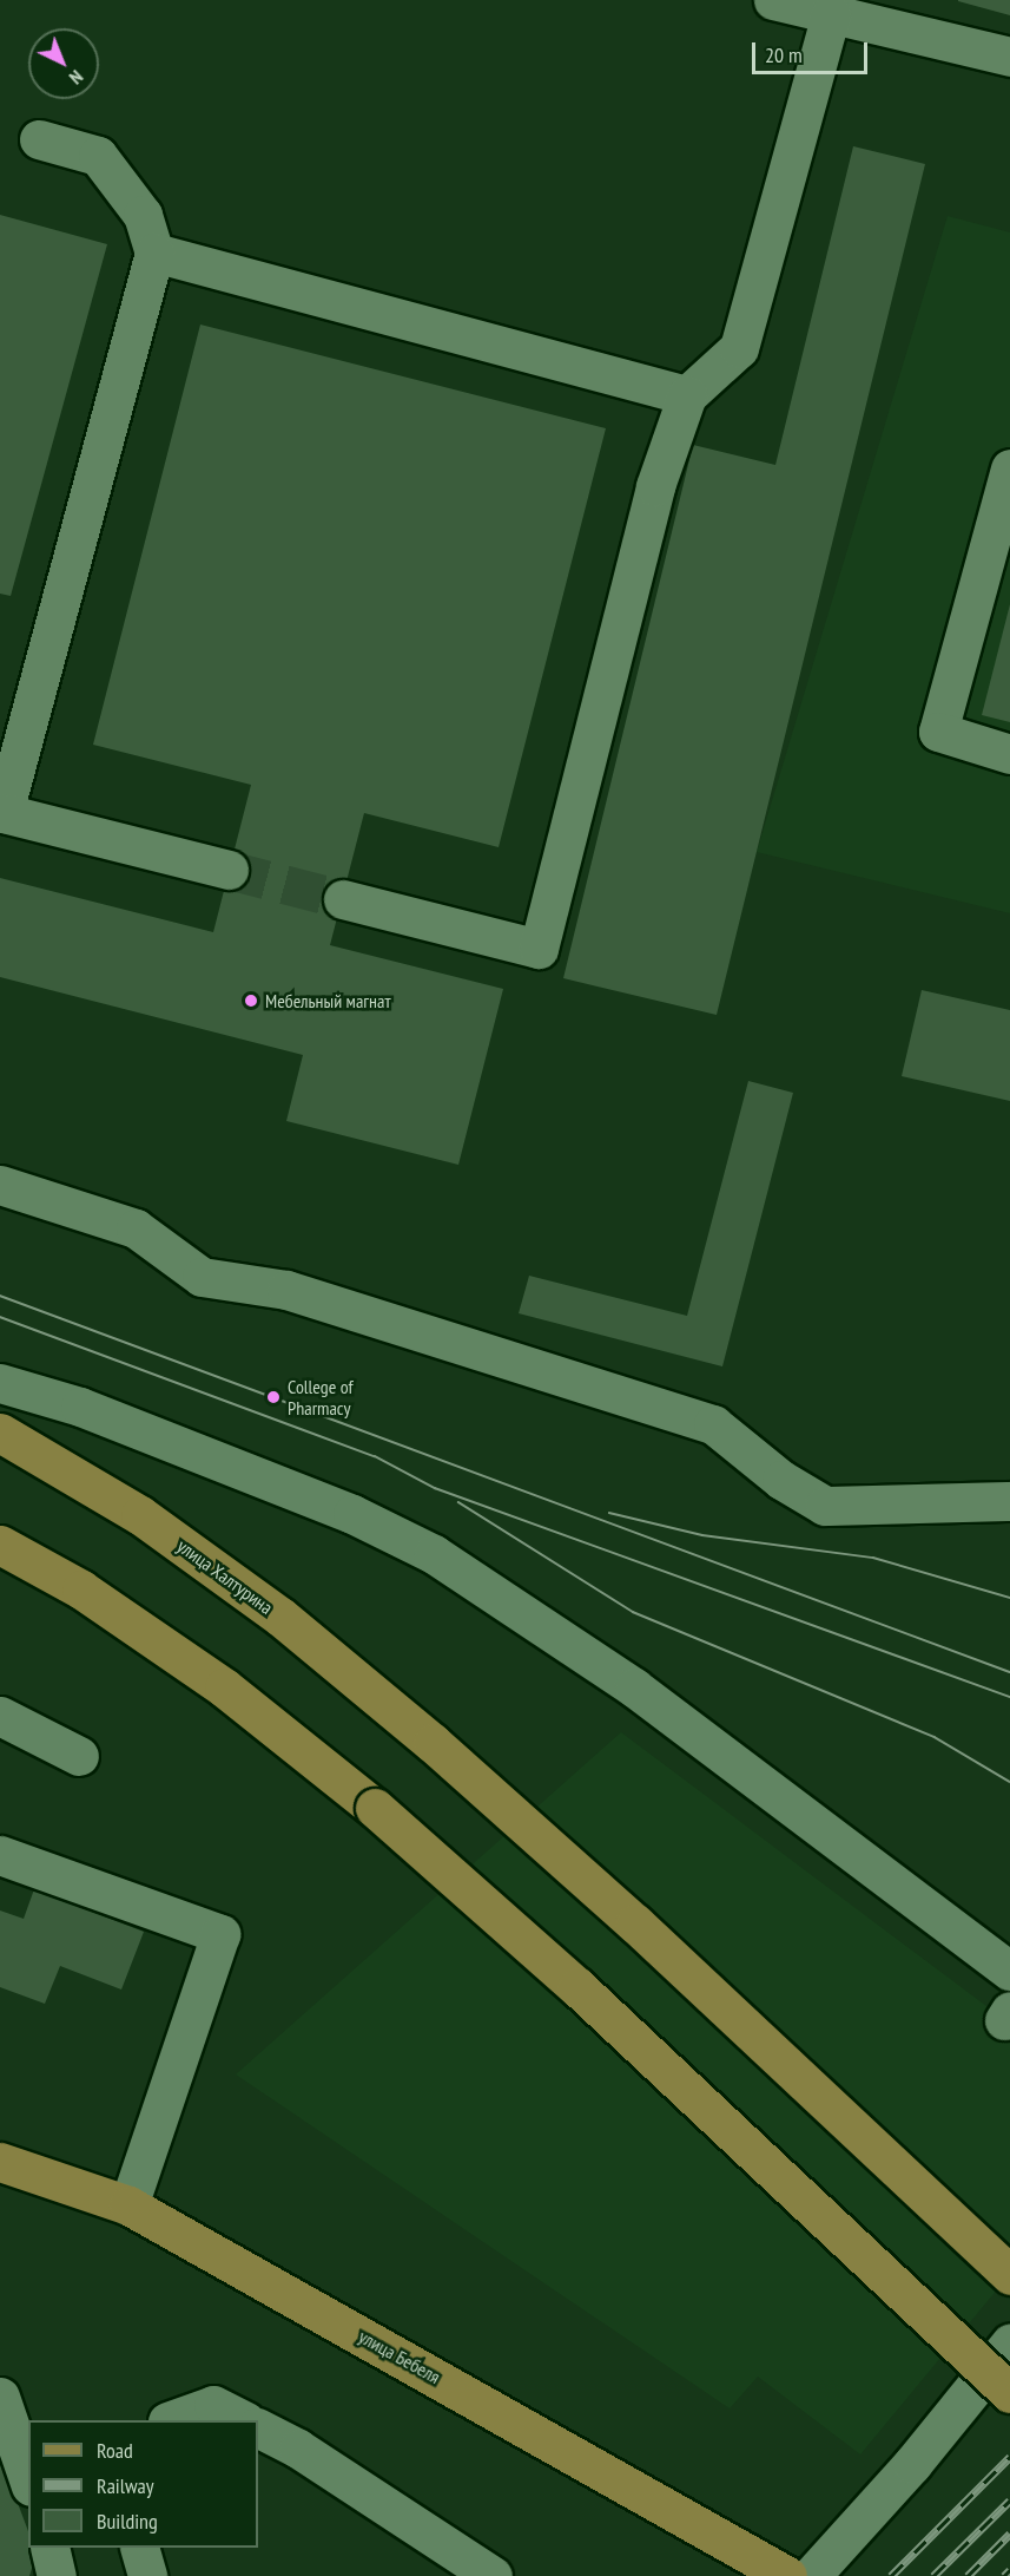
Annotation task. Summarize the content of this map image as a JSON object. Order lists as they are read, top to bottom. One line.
{"streets":{"main road":["улица Халтурина","улица Бебеля"]},"places":["Мебельный магнат","College of Pharmacy"],"legend":["Road","Railway","Building"],"scale_bar":"20 m","north":"bottom right"}
